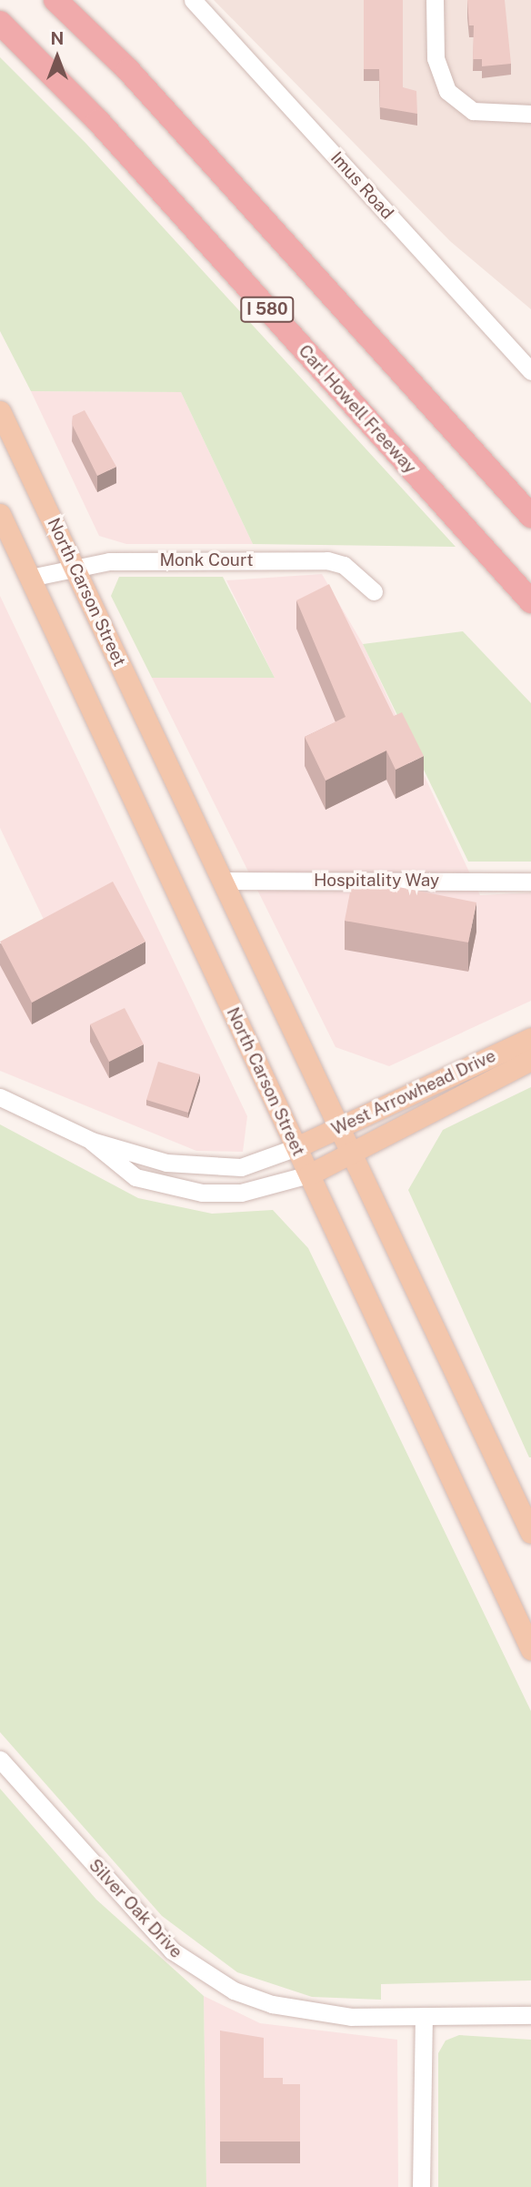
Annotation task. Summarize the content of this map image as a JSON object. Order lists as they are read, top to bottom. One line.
{"streets":{"highway":["I 580","Carl Howell Freeway"],"main road":["North Carson Street","West Arrowhead Drive"],"street":["Imus Road","Monk Court","Hospitality Way","Silver Oak Drive"]},"crossings":[["Monk Court","North Carson Street"],["North Carson Street","Hospitality Way"],["North Carson Street","West Arrowhead Drive"]],"north":"top"}
